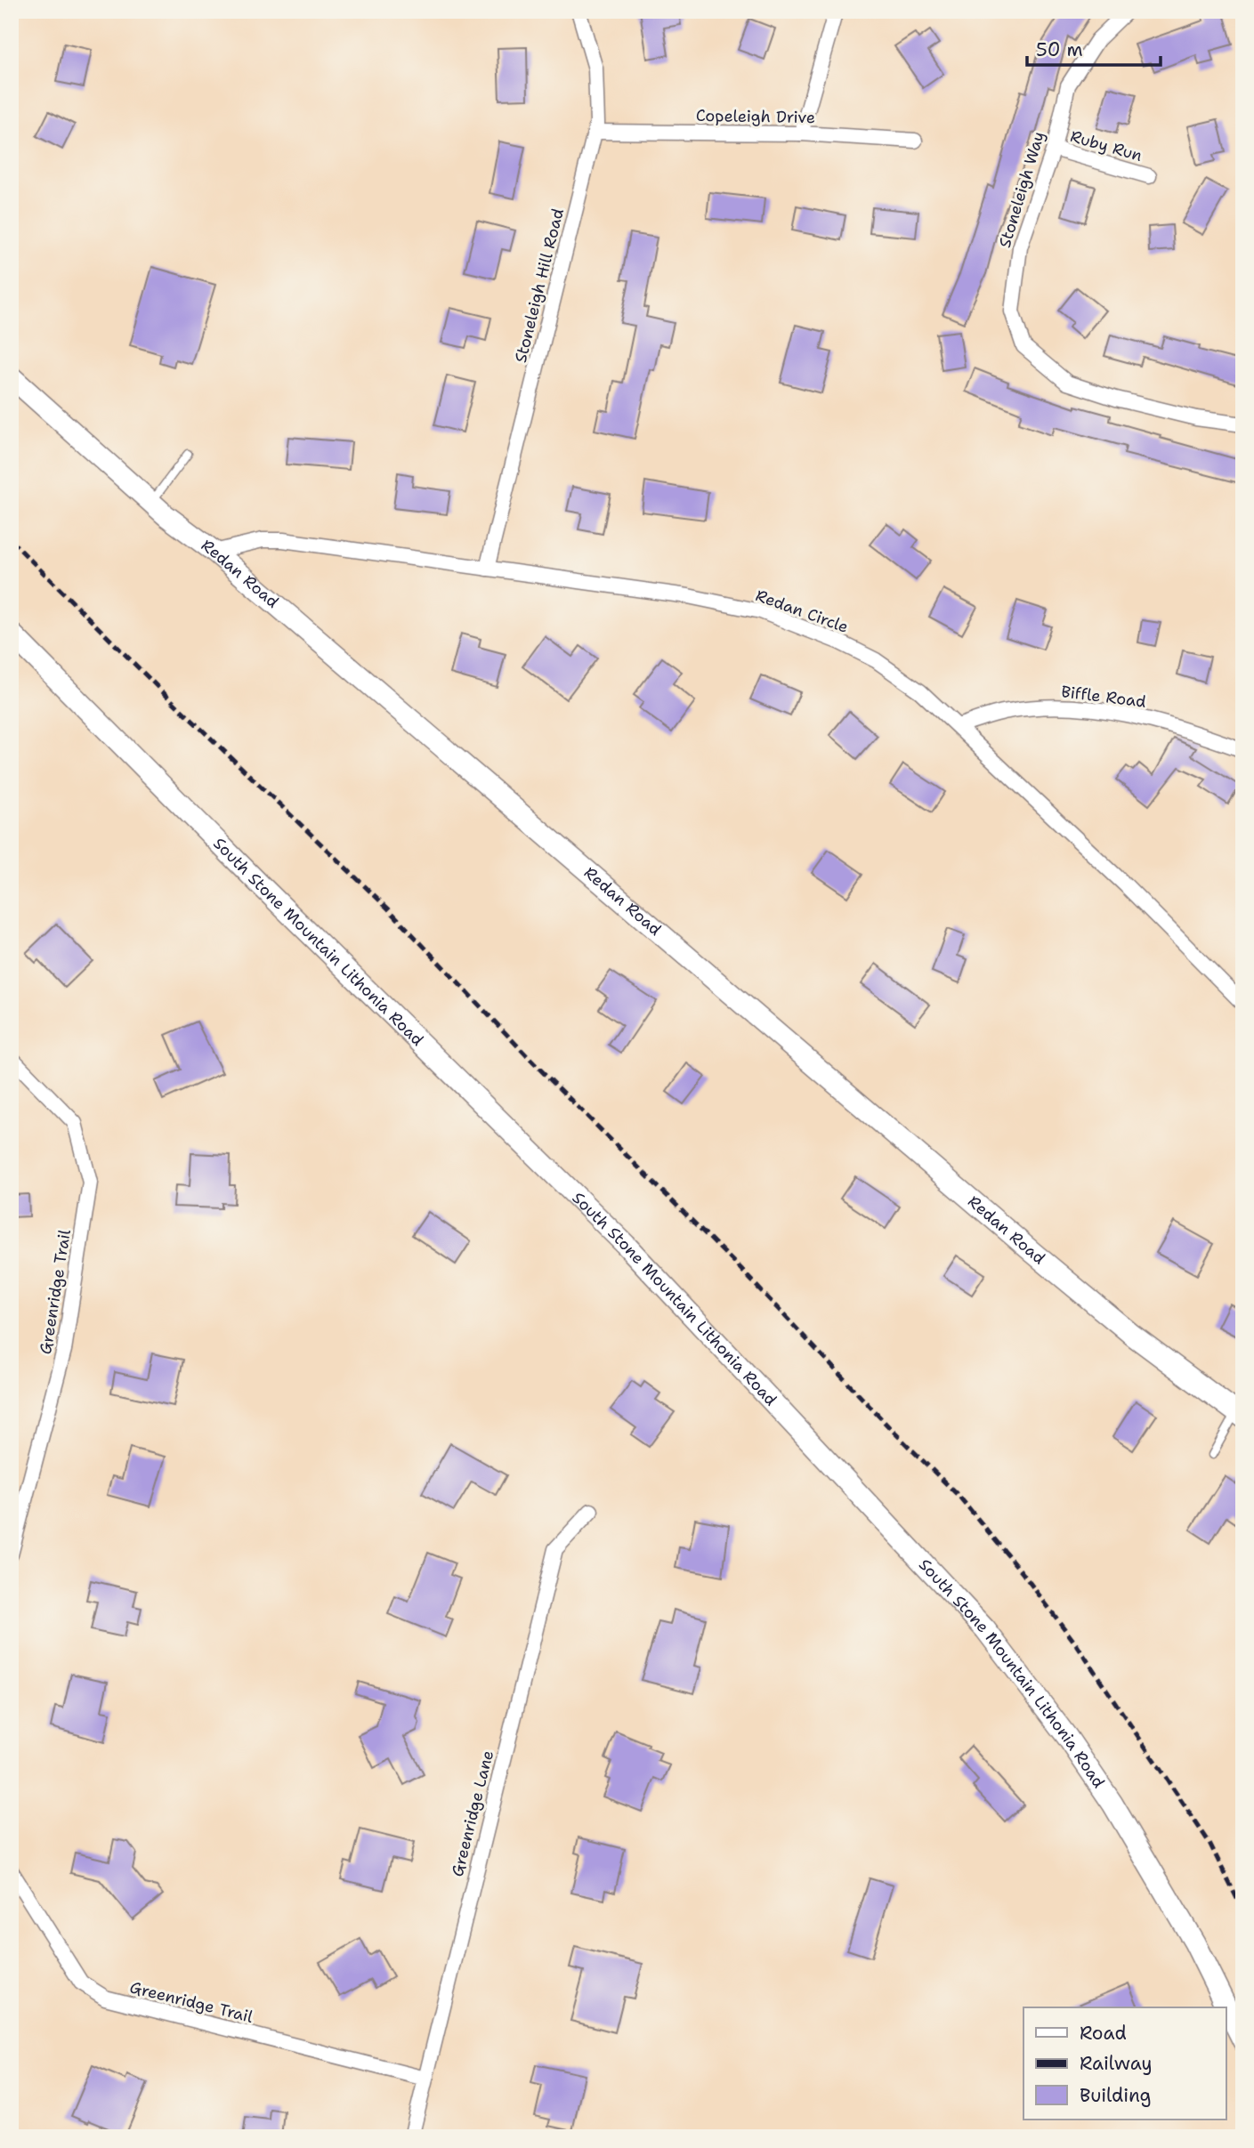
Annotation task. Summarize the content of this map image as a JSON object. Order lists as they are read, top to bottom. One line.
{"streets":{"main road":["Redan Road","South Stone Mountain Lithonia Road"],"street":["Copeleigh Drive","Ruby Run","Stoneleigh Way","Stoneleigh Hill Road","Redan Circle","Biffle Road","Greenridge Trail","Greenridge Lane"]},"crossings":[["Copeleigh Drive","Stoneleigh Hill Road"],["Ruby Run","Stoneleigh Way"],["Stoneleigh Hill Road","Redan Circle"],["Redan Road","Redan Circle"],["Redan Circle","Biffle Road"],["Greenridge Trail","Greenridge Lane"]],"legend":["Road","Railway","Building"],"scale_bar":"50 m"}
